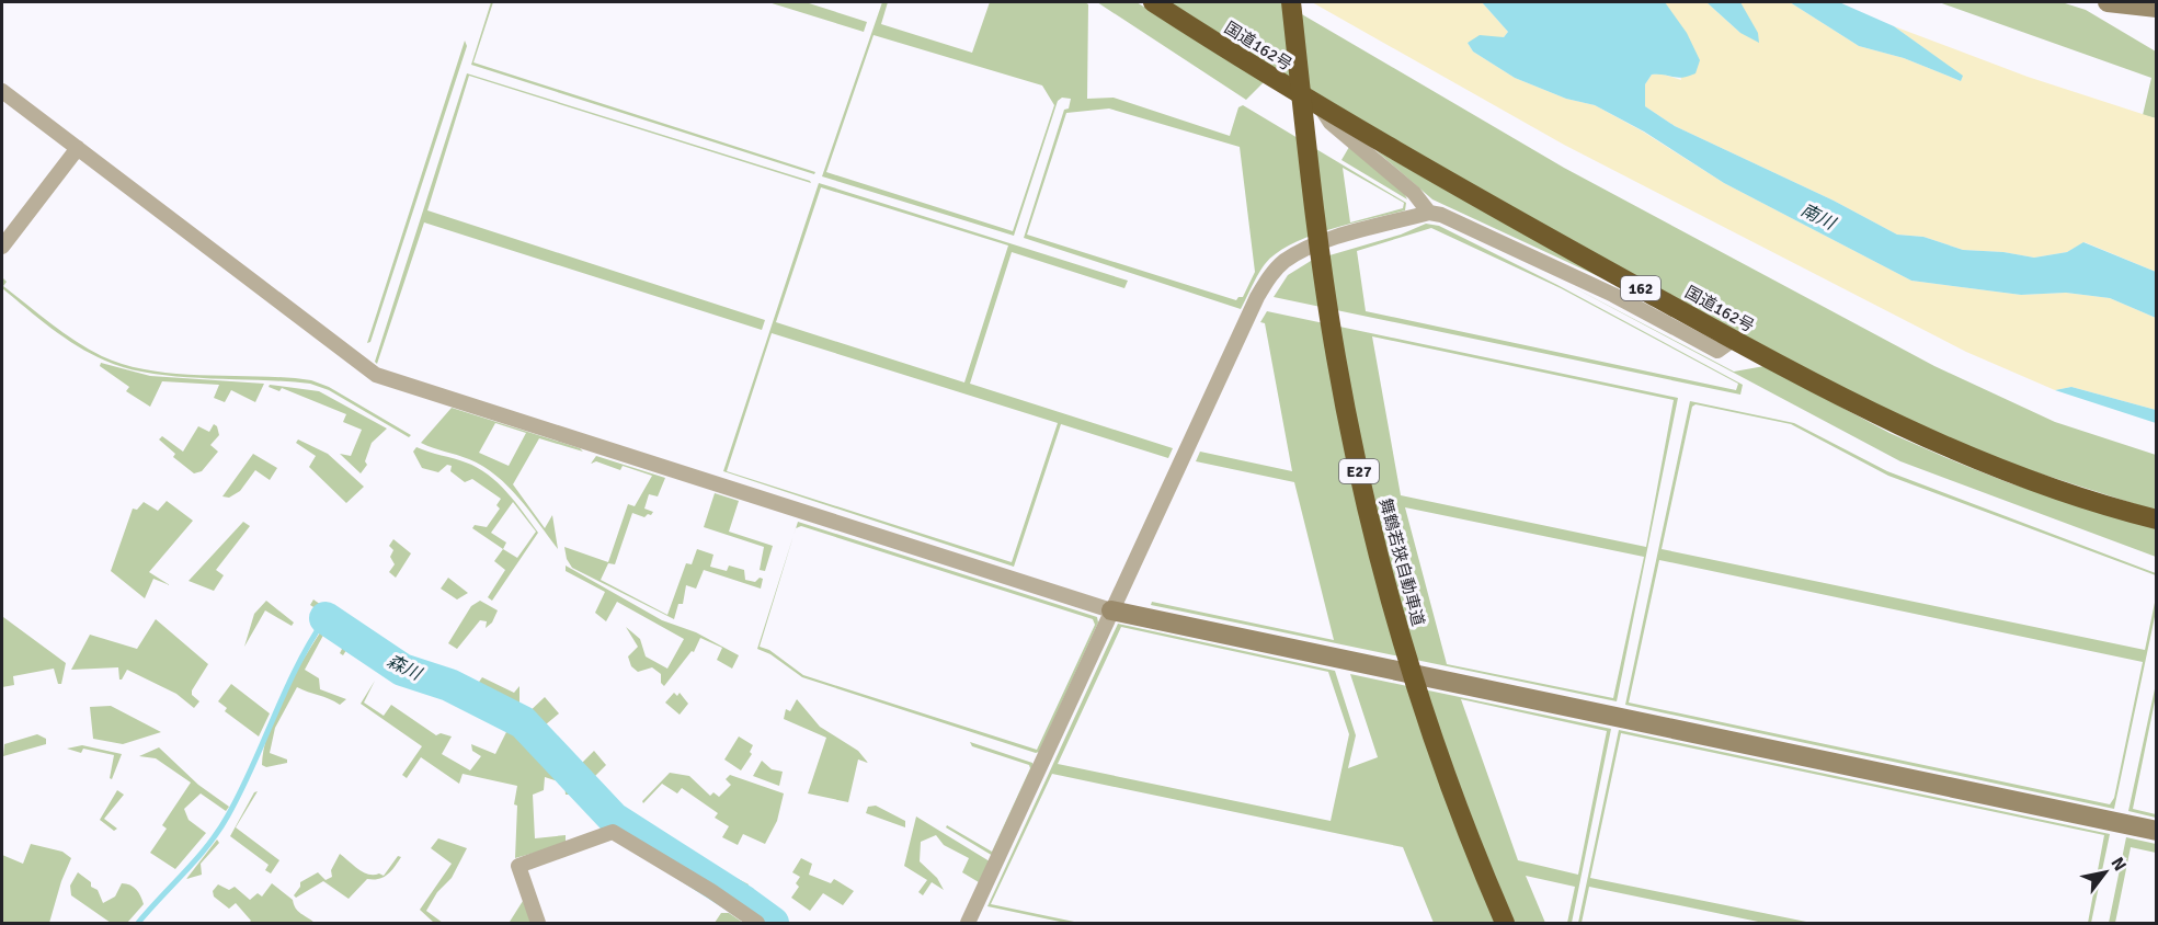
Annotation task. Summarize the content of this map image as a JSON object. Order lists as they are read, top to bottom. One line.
{"streets":{"highway":["国道162号","162","E27","舞鶴若狭自動車道"]},"water":["南川","森川"],"north":"top right"}
